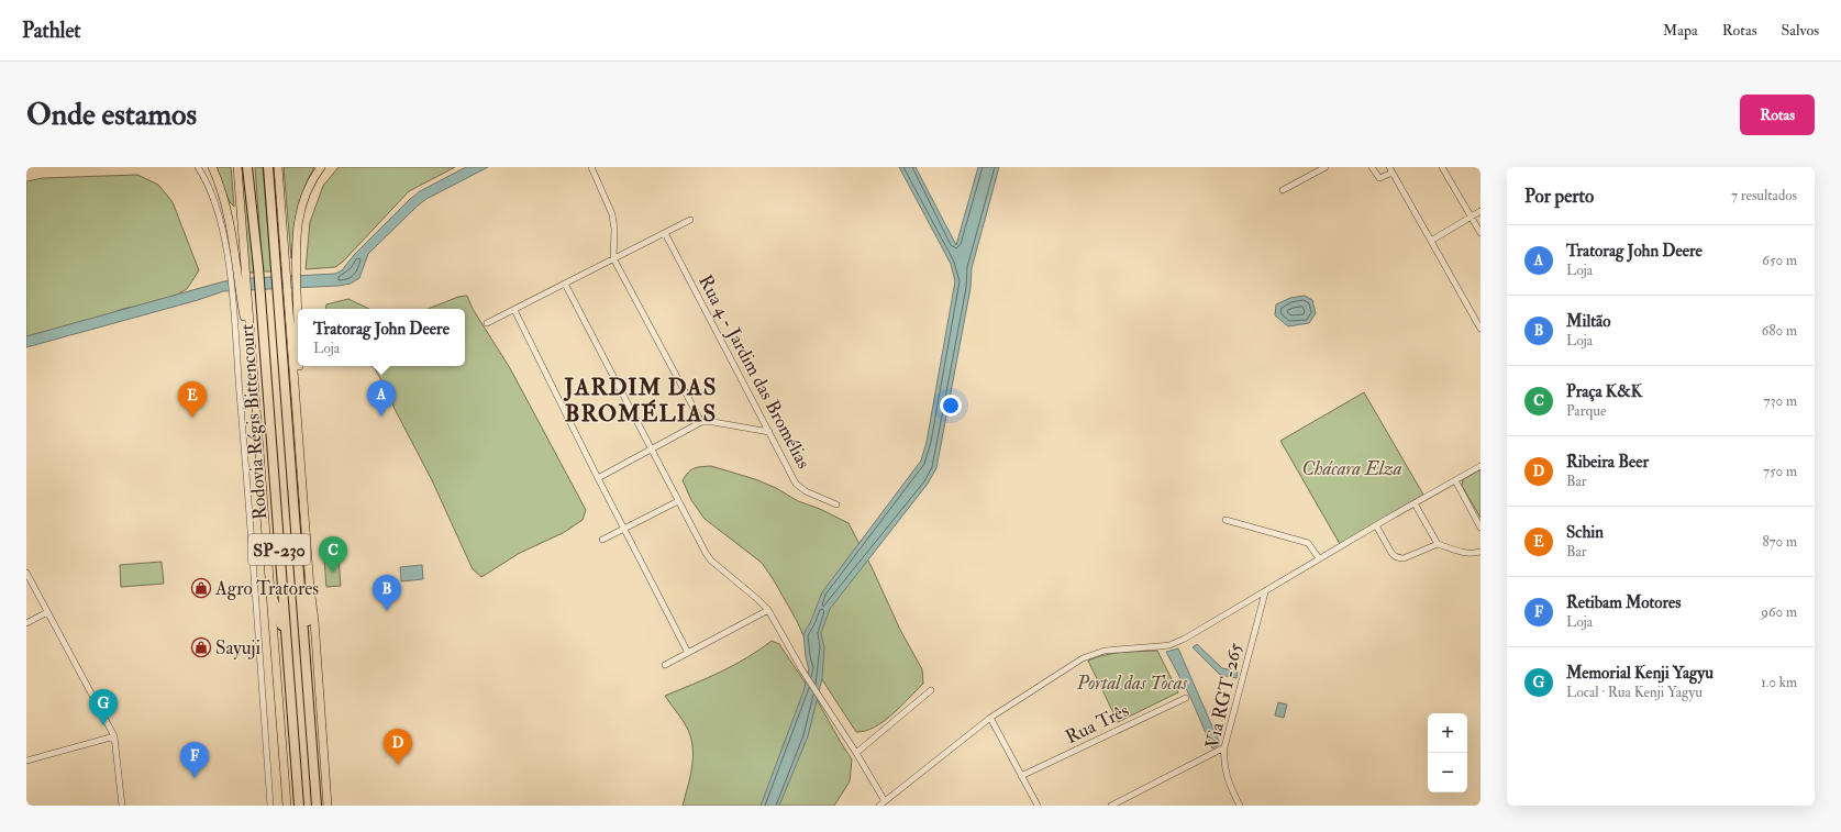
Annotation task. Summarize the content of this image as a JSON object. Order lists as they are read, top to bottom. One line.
{"streets":{"highway":["Rodovia Régis Bittencourt","SP-230"],"street":["Rua 4 - Jardim das Bromélias","Via RGT-265","Rua Três"]},"districts":["JARDIM DAS BROMÉLIAS"],"parks":["Chácara Elza","Portal das Tocas"],"places":{"shop":["Agro Tratores","Sayuji"]},"page":{"header":"Pathlet","nav":["Mapa","Rotas","Salvos"],"buttons":"Rotas","title":"Onde estamos","heading":["Por perto","7 resultados"],"list":[{"mark":"A","name":"Tratorag John Deere","note":"Loja","value":"650 m"},{"mark":"B","name":"Miltão","note":"Loja","value":"680 m"},{"mark":"C","name":"Praça K&K","note":"Parque","value":"730 m"},{"mark":"D","name":"Ribeira Beer","note":"Bar","value":"750 m"},{"mark":"E","name":"Schin","note":"Bar","value":"870 m"},{"mark":"F","name":"Retibam Motores","note":"Loja","value":"960 m"},{"mark":"G","name":"Memorial Kenji Yagyu","note":"Local · Rua Kenji Yagyu","value":"1.0 km"}],"popup":["Tratorag John Deere","Loja"],"pins":["A","E","C","B","G","D","F"],"map_buttons":["+","−"]}}
